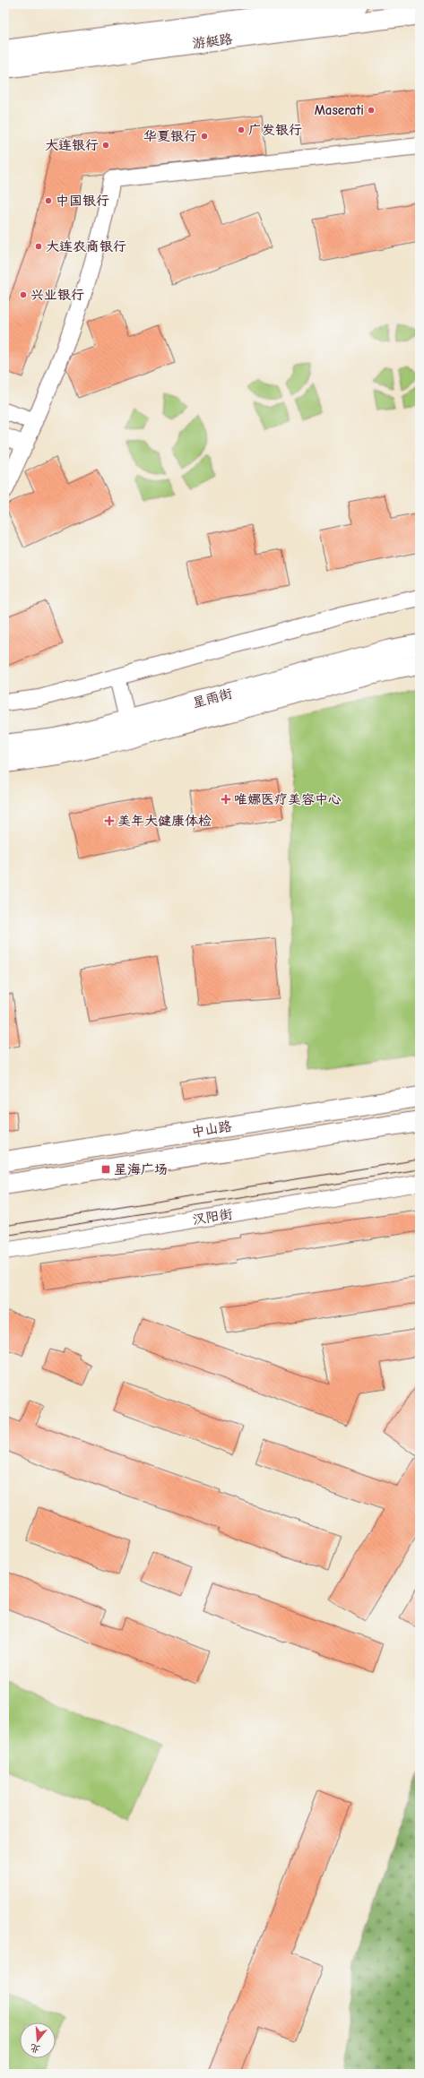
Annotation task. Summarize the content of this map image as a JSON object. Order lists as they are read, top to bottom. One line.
{"streets":{"main road":["游艇路","星雨街","中山路"],"street":["汉阳街"]},"places":{"other":["Maserati","广发银行","华夏银行","大连银行","中国银行","大连农商银行","兴业银行"],"health":["唯娜医疗美容中心","美年大健康体检"],"transit":["星海广场"]},"north":"bottom"}
